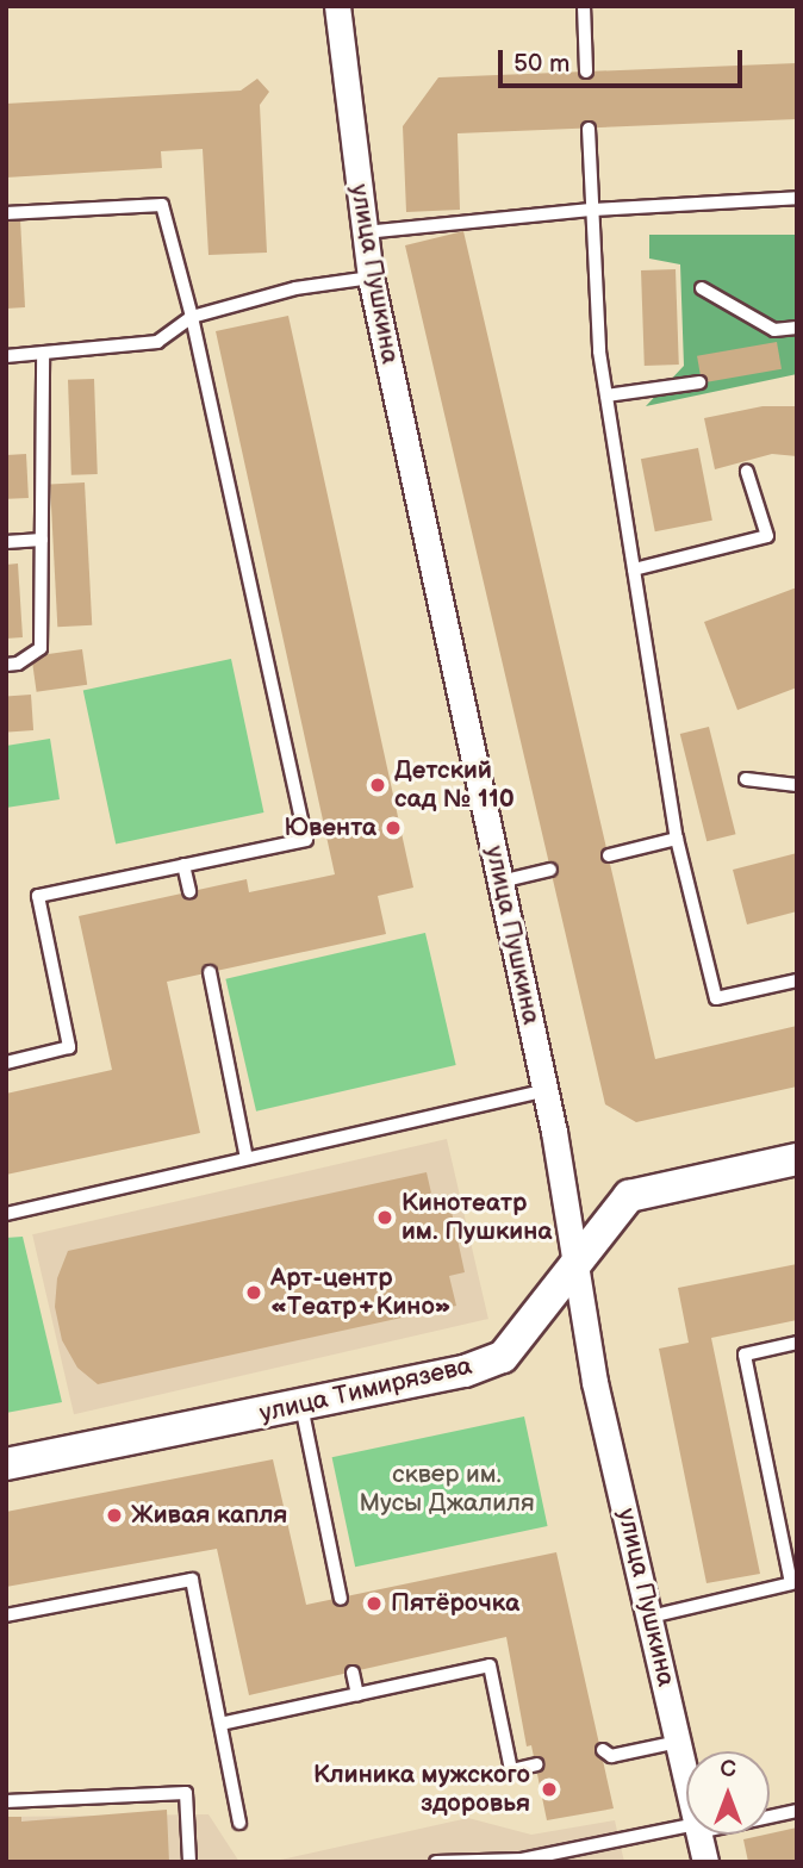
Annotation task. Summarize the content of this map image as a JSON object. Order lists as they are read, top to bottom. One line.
{"streets":{"street":["улица Пушкина","улица Тимирязева"]},"crossings":[["улица Пушкина","улица Тимирязева"]],"parks":["сквер им. Мусы Джалиля"],"places":["Детский сад № 110","Ювента","Кинотеатр им. Пушкина","Арт-центр «Театр+Кино»","Живая капля","Пятёрочка","Клиника мужского здоровья"],"scale_bar":"50 m","north":"top"}
